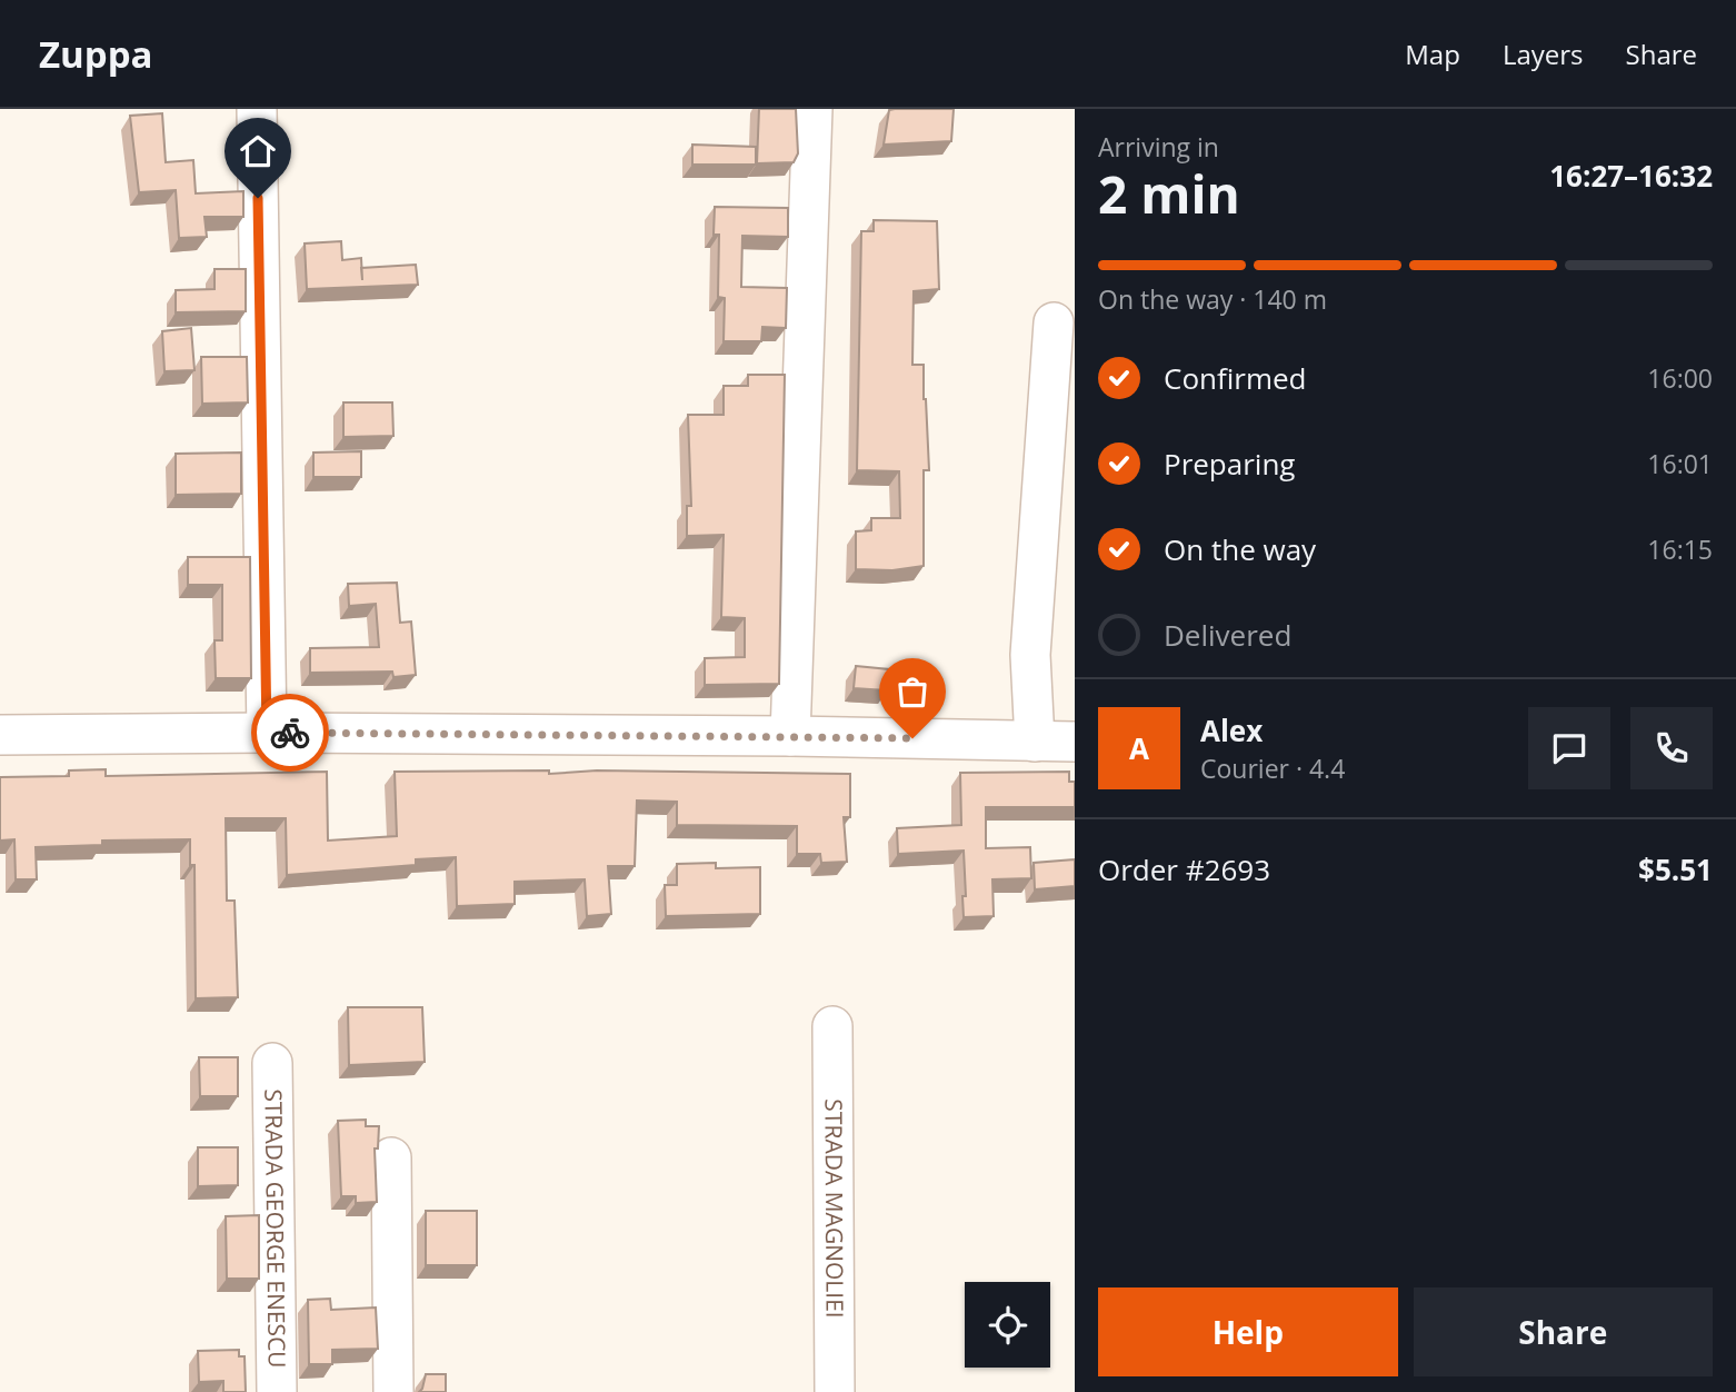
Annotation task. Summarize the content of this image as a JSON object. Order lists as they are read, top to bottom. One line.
{"streets":{"street":["STRADA MAGNOLIEI","STRADA GEORGE ENESCU"]},"page":{"header":"Zuppa","nav":["Map","Layers","Share"],"heading":["2 min","Arriving in","16:27–16:32"],"panel":["Alex","Courier · 4.4","Order #2693","$5.51"],"bar":"On the way · 140 m","list":[["Confirmed","16:00"],["Preparing","16:01"],["On the way","16:15"],"Delivered"],"round":"A","buttons":["Help","Share"]}}
